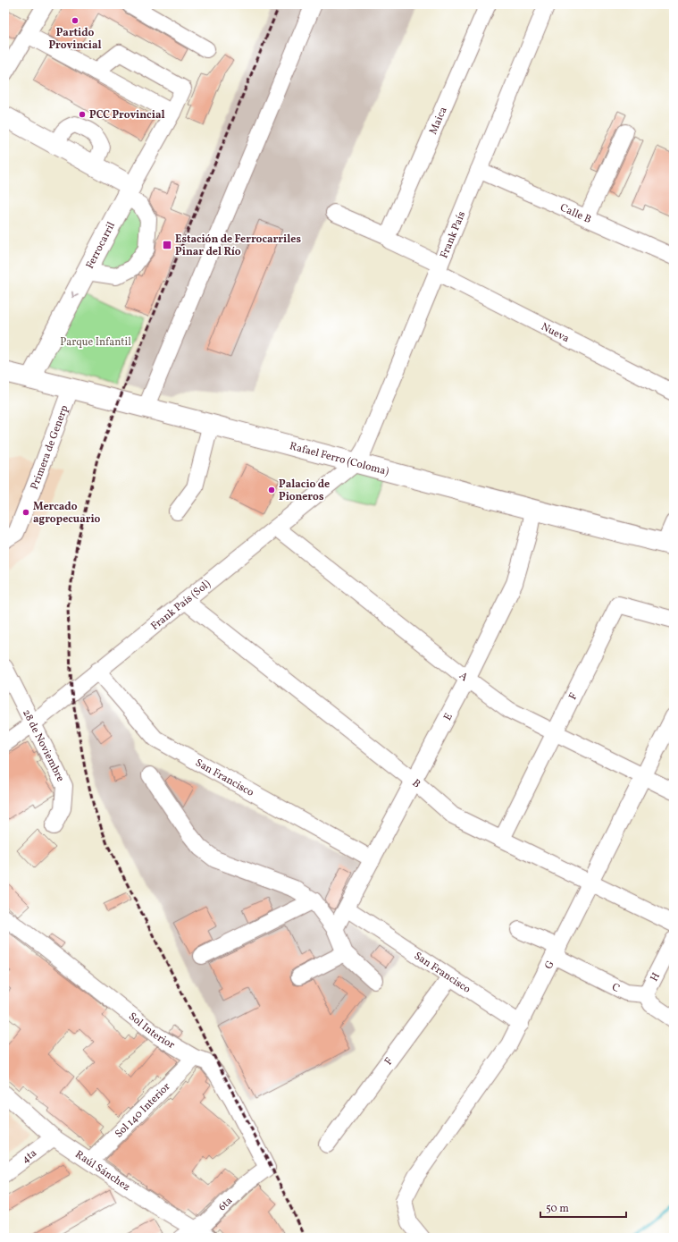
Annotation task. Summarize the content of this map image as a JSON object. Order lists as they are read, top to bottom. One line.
{"streets":{"main road":["Ferrocarril","Rafael Ferro (Coloma)"],"street":["Maica","Calle B","Frank País","Nueva","Primera de Generp","Frank País (Sol)","A","F","E","28 de Noviembre","San Francisco","B","G","H","C","Sol Interior","Sol 140 Interior","4ta","Raúl Sánchez","6ta"]},"crossings":[["Maica","Nueva"],["Calle B","Frank País"],["Frank País","Nueva"],["Frank País","Rafael Ferro (Coloma)"],["Frank País","Frank País (Sol)"],["Ferrocarril","Rafael Ferro (Coloma)"],["Primera de Generp","Rafael Ferro (Coloma)"],["Rafael Ferro (Coloma)","Frank País (Sol)"],["Rafael Ferro (Coloma)","E"],["Frank País (Sol)","A"],["Frank País (Sol)","28 de Noviembre"],["Frank País (Sol)","San Francisco"],["Frank País (Sol)","B"],["A","F"],["A","E"],["A","G"],["F","San Francisco"],["F","B"],["E","San Francisco"],["E","B"],["San Francisco","G"],["B","G"],["G","C"],["H","C"],["Sol Interior","Sol 140 Interior"],["Sol Interior","6ta"],["Sol 140 Interior","Raúl Sánchez"],["4ta","Raúl Sánchez"],["Raúl Sánchez","6ta"]],"parks":["Parque Infantil"],"places":{"other":["Partido Provincial","PCC Provincial","Palacio de Pioneros","Mercado agropecuario"],"transit":["Estación de Ferrocarriles Pinar del Río"]},"scale_bar":"50 m"}
